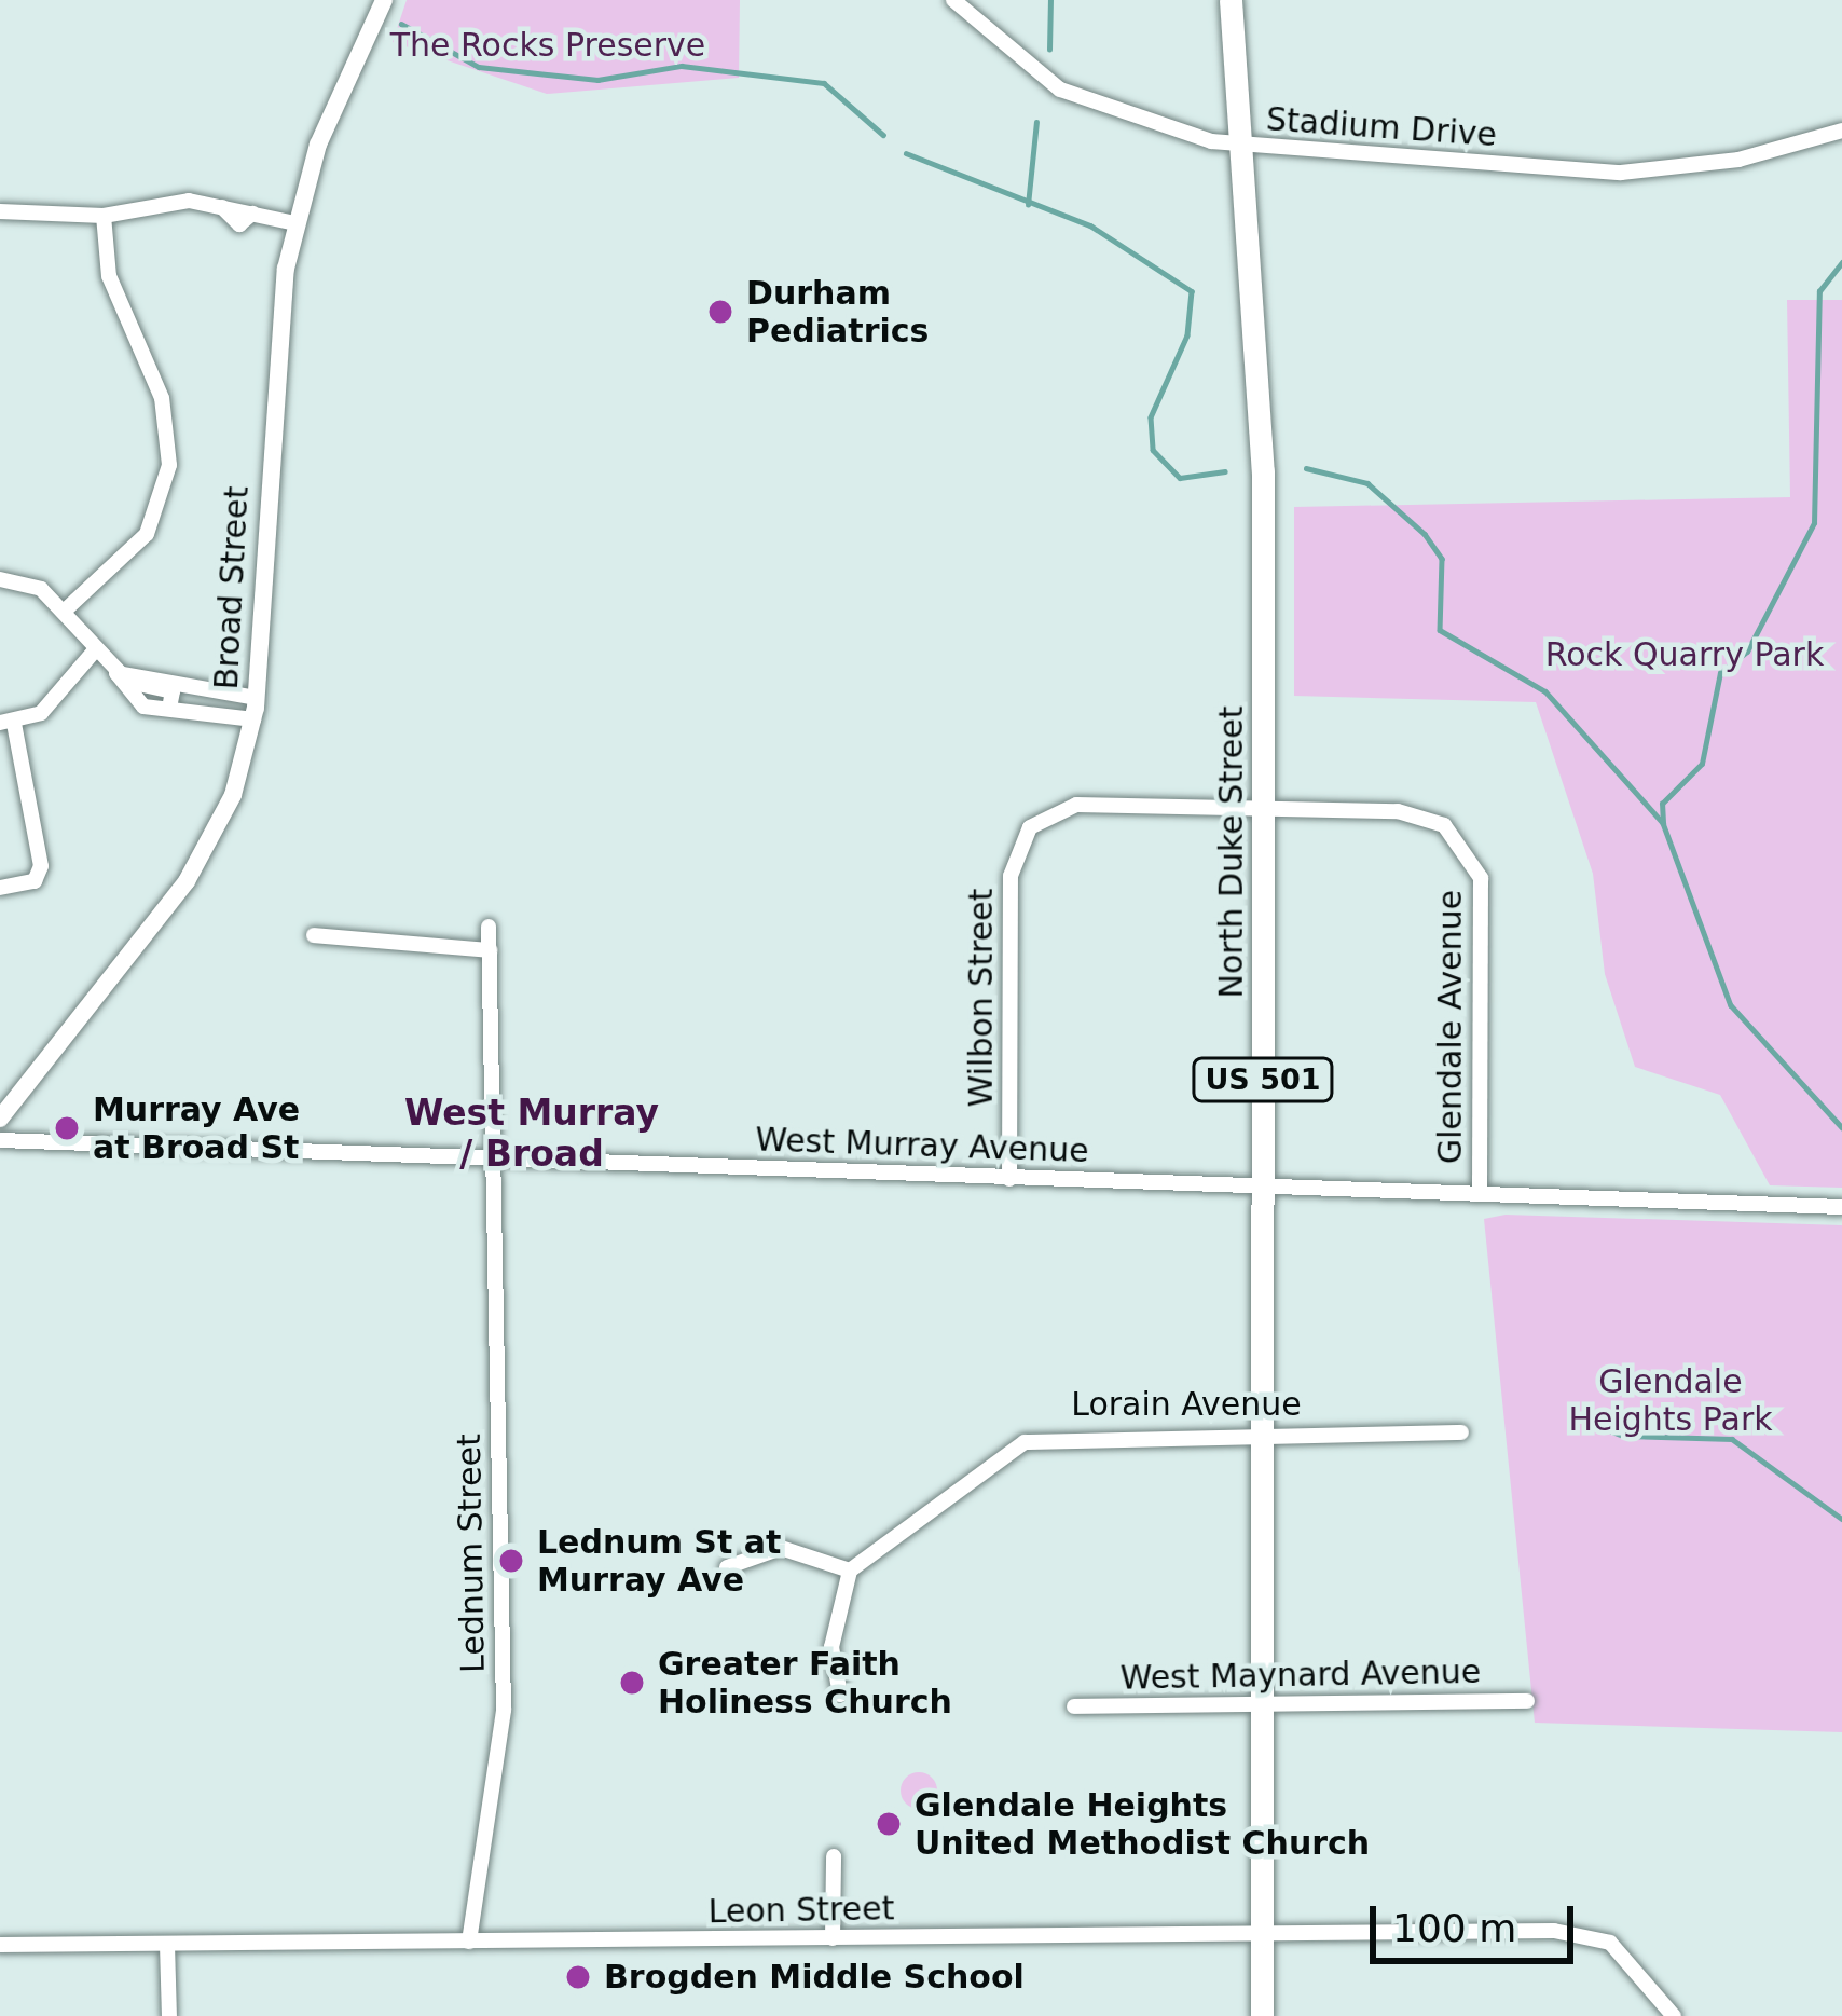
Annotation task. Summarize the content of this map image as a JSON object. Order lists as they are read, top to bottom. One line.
{"streets":{"highway":["North Duke Street","US 501"],"main road":["Broad Street"],"street":["Stadium Drive","Wilbon Street","Glendale Avenue","West Murray Avenue","Lorain Avenue","Lednum Street","West Maynard Avenue","Leon Street"]},"crossings":[["Stadium Drive","North Duke Street"],["North Duke Street","Wilbon Street"],["North Duke Street","Glendale Avenue"],["North Duke Street","West Murray Avenue"],["North Duke Street","Lorain Avenue"],["North Duke Street","West Maynard Avenue"],["North Duke Street","Leon Street"],["Wilbon Street","Glendale Avenue"],["Wilbon Street","West Murray Avenue"],["Glendale Avenue","West Murray Avenue"],["West Murray Avenue","Lednum Street"],["Lednum Street","Leon Street"]],"districts":["West Murray / Broad"],"parks":["The Rocks Preserve","Rock Quarry Park","Glendale Heights Park"],"places":["Durham Pediatrics","Murray Ave at Broad St","Lednum St at Murray Ave","Greater Faith Holiness Church","Glendale Heights United Methodist Church","Brogden Middle School"],"scale_bar":"100 m"}
